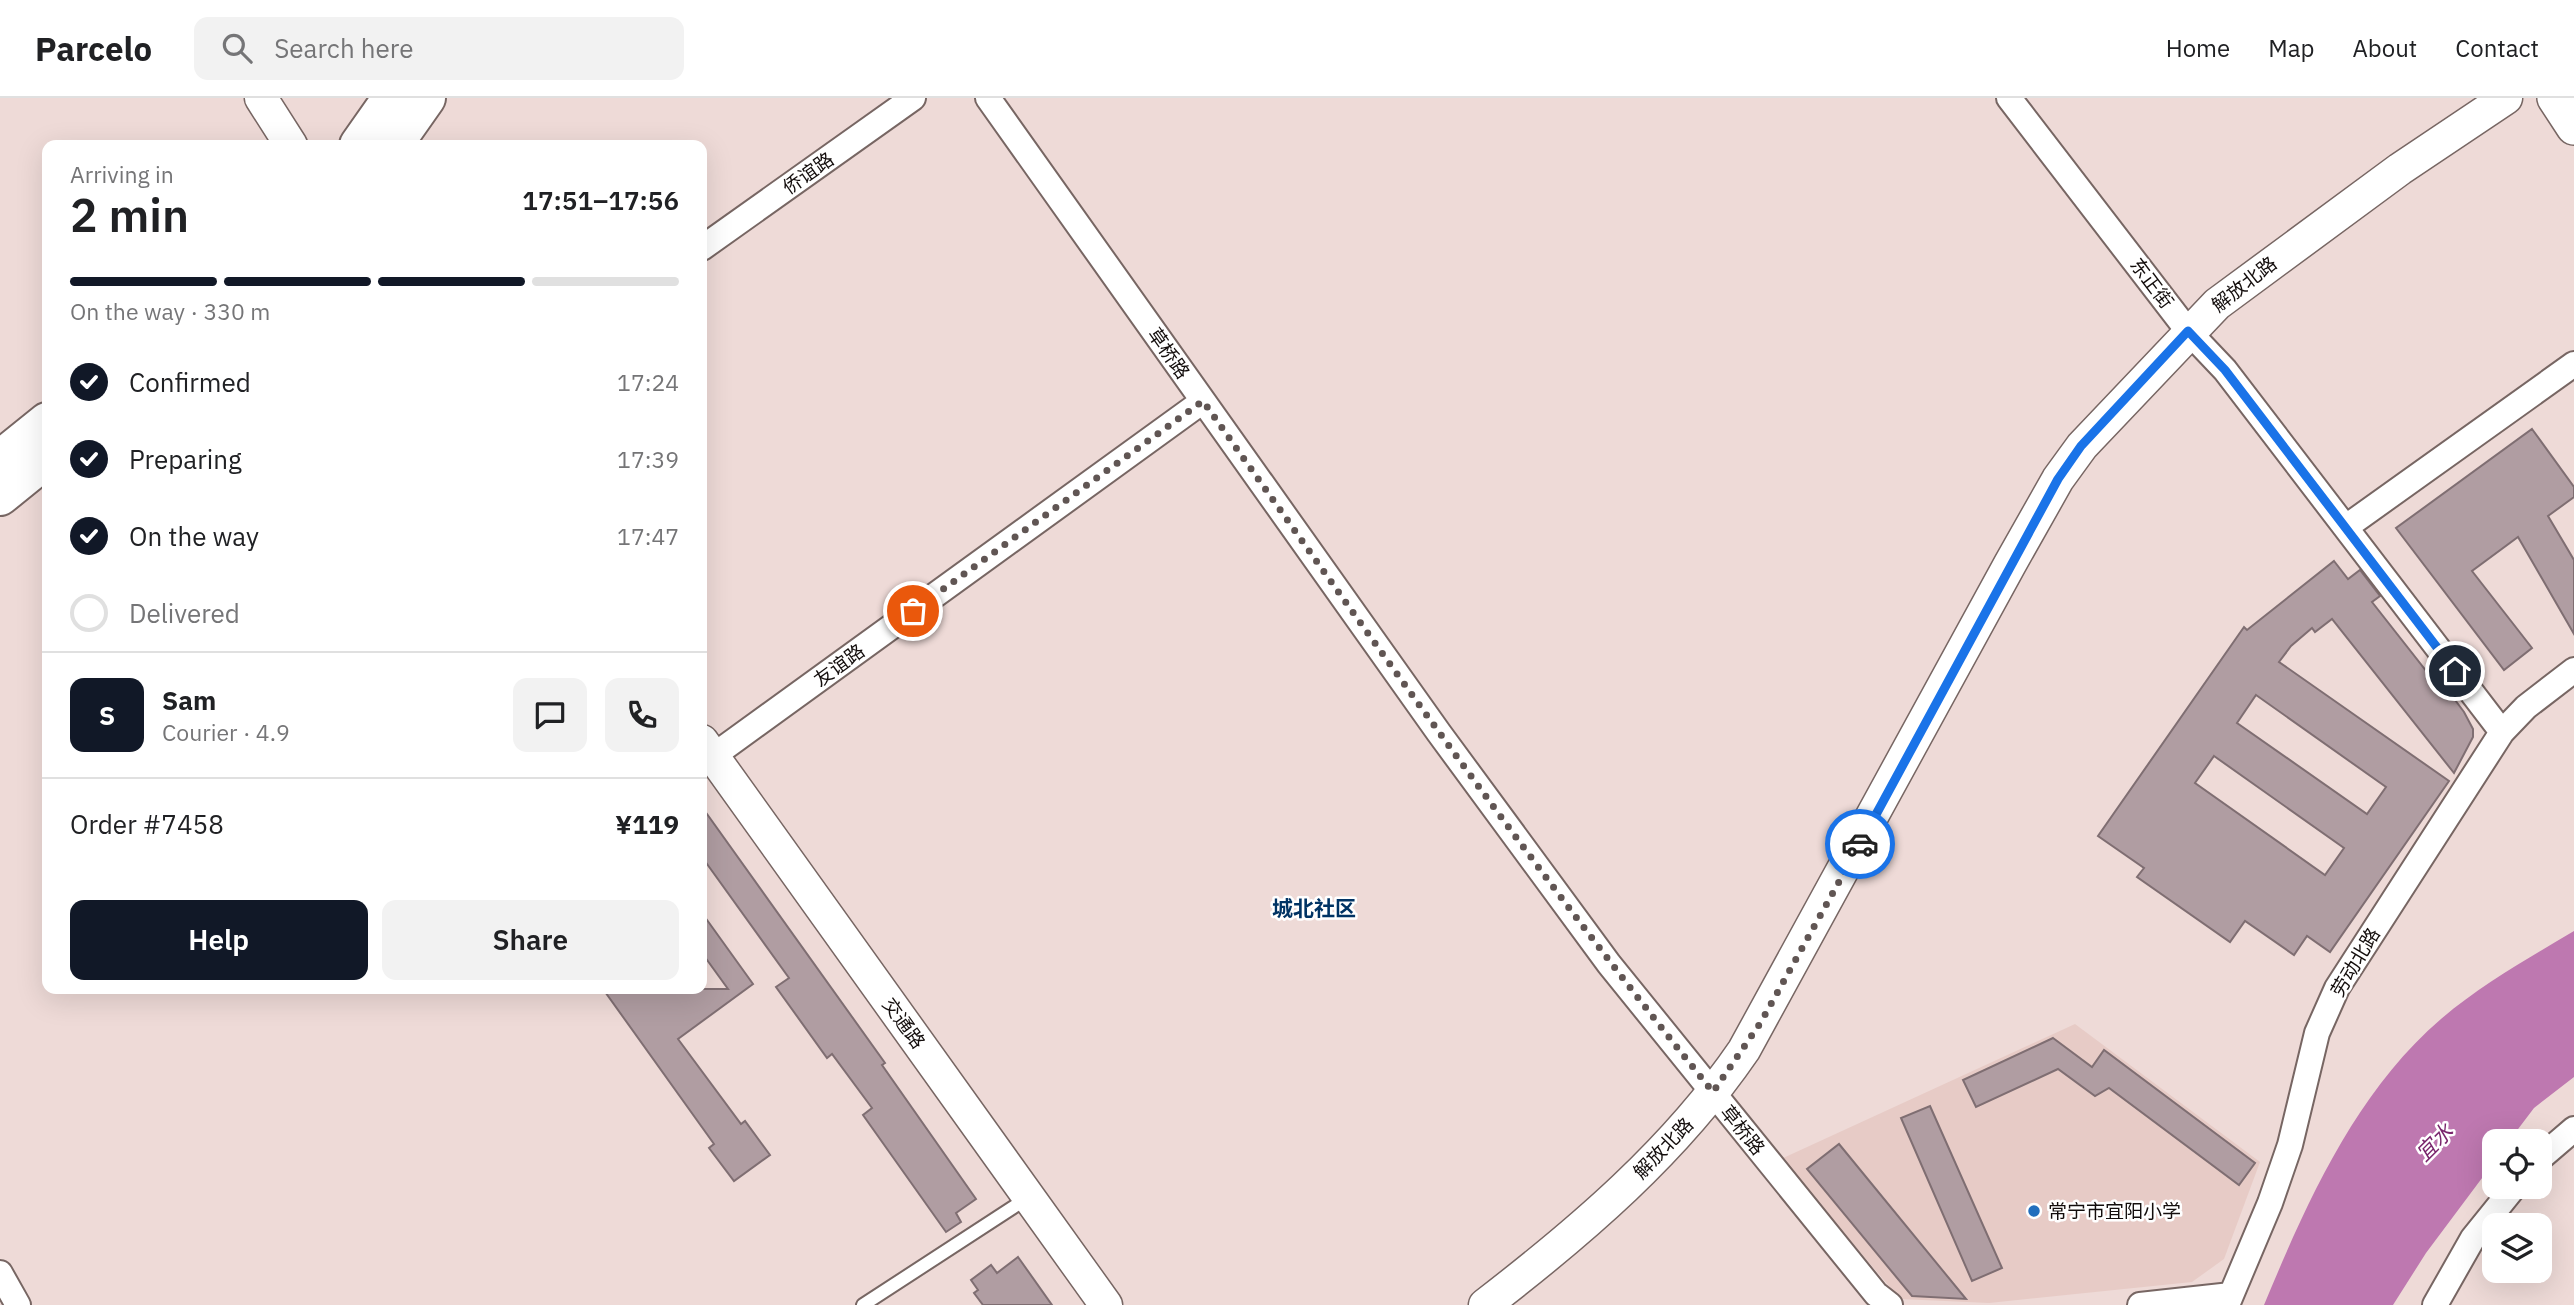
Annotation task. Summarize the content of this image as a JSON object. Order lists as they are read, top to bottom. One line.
{"streets":{"street":["侨谊路","东正街","解放北路","草桥路","友谊路","劳动北路","交通路"]},"crossings":[["东正街","解放北路"],["东正街","劳动北路"],["解放北路","草桥路"],["草桥路","友谊路"],["友谊路","交通路"]],"districts":["城北社区"],"water":["宜水"],"places":["常宁市宜阳小学"],"page":{"header":"Parcelo","search":"Search here","nav":["Home","Map","About","Contact"],"heading":["2 min","Arriving in","17:51–17:56"],"panel":["Sam","Courier · 4.9","Order #7458","¥119"],"bar":"On the way · 330 m","list":[["Confirmed","17:24"],["Preparing","17:39"],["On the way","17:47"],"Delivered"],"round":"S","buttons":["Help","Share"]}}
